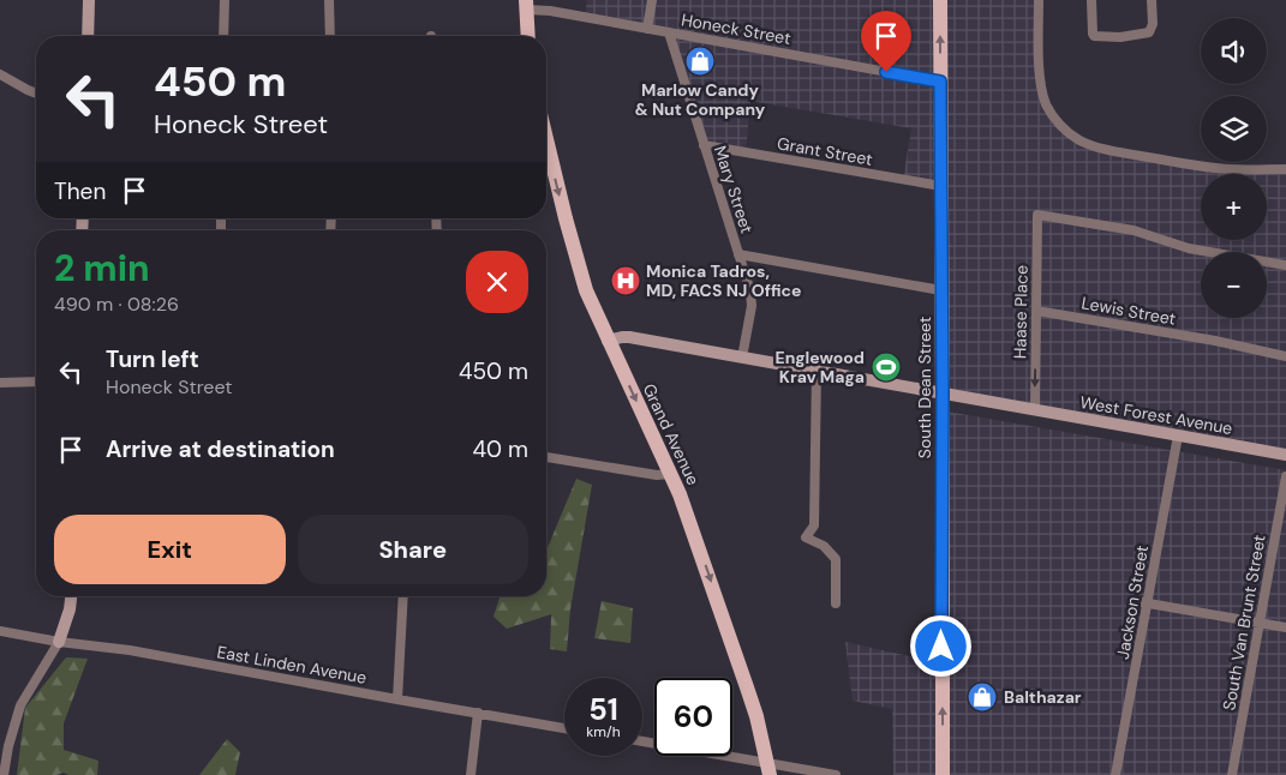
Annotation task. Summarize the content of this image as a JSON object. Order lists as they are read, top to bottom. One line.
{"streets":{"main road":["South Dean Street","Grand Avenue"],"street":["Honeck Street","Grant Street","Mary Street","Lewis Street","Haase Place","West Forest Avenue","Jackson Street","South Van Brunt Street","East Linden Avenue"]},"crossings":[["Honeck Street","Mary Street"],["Honeck Street","South Dean Street"],["Grant Street","Mary Street"],["Grant Street","South Dean Street"],["Mary Street","West Forest Avenue"],["Lewis Street","Haase Place"],["Haase Place","West Forest Avenue"],["South Dean Street","West Forest Avenue"],["West Forest Avenue","Grand Avenue"],["West Forest Avenue","Jackson Street"]],"one_way":["South Dean Street","Grand Avenue"],"places":{"shop":["Marlow Candy & Nut Company","Balthazar"],"hospital":["Monica Tadros, MD, FACS NJ Office"],"sports":["Englewood Krav Maga"]},"page":{"map_buttons":["+","−"],"turn":["450 m","Honeck Street"],"then":"Then","heading":["2 min","490 m · 08:26"],"list":[{"name":"Turn left","note":"Honeck Street","value":"450 m"},{"name":"Arrive at destination","value":"40 m"}],"buttons":["Exit","Share"],"speed":"51 km/h","limit":"60"}}
